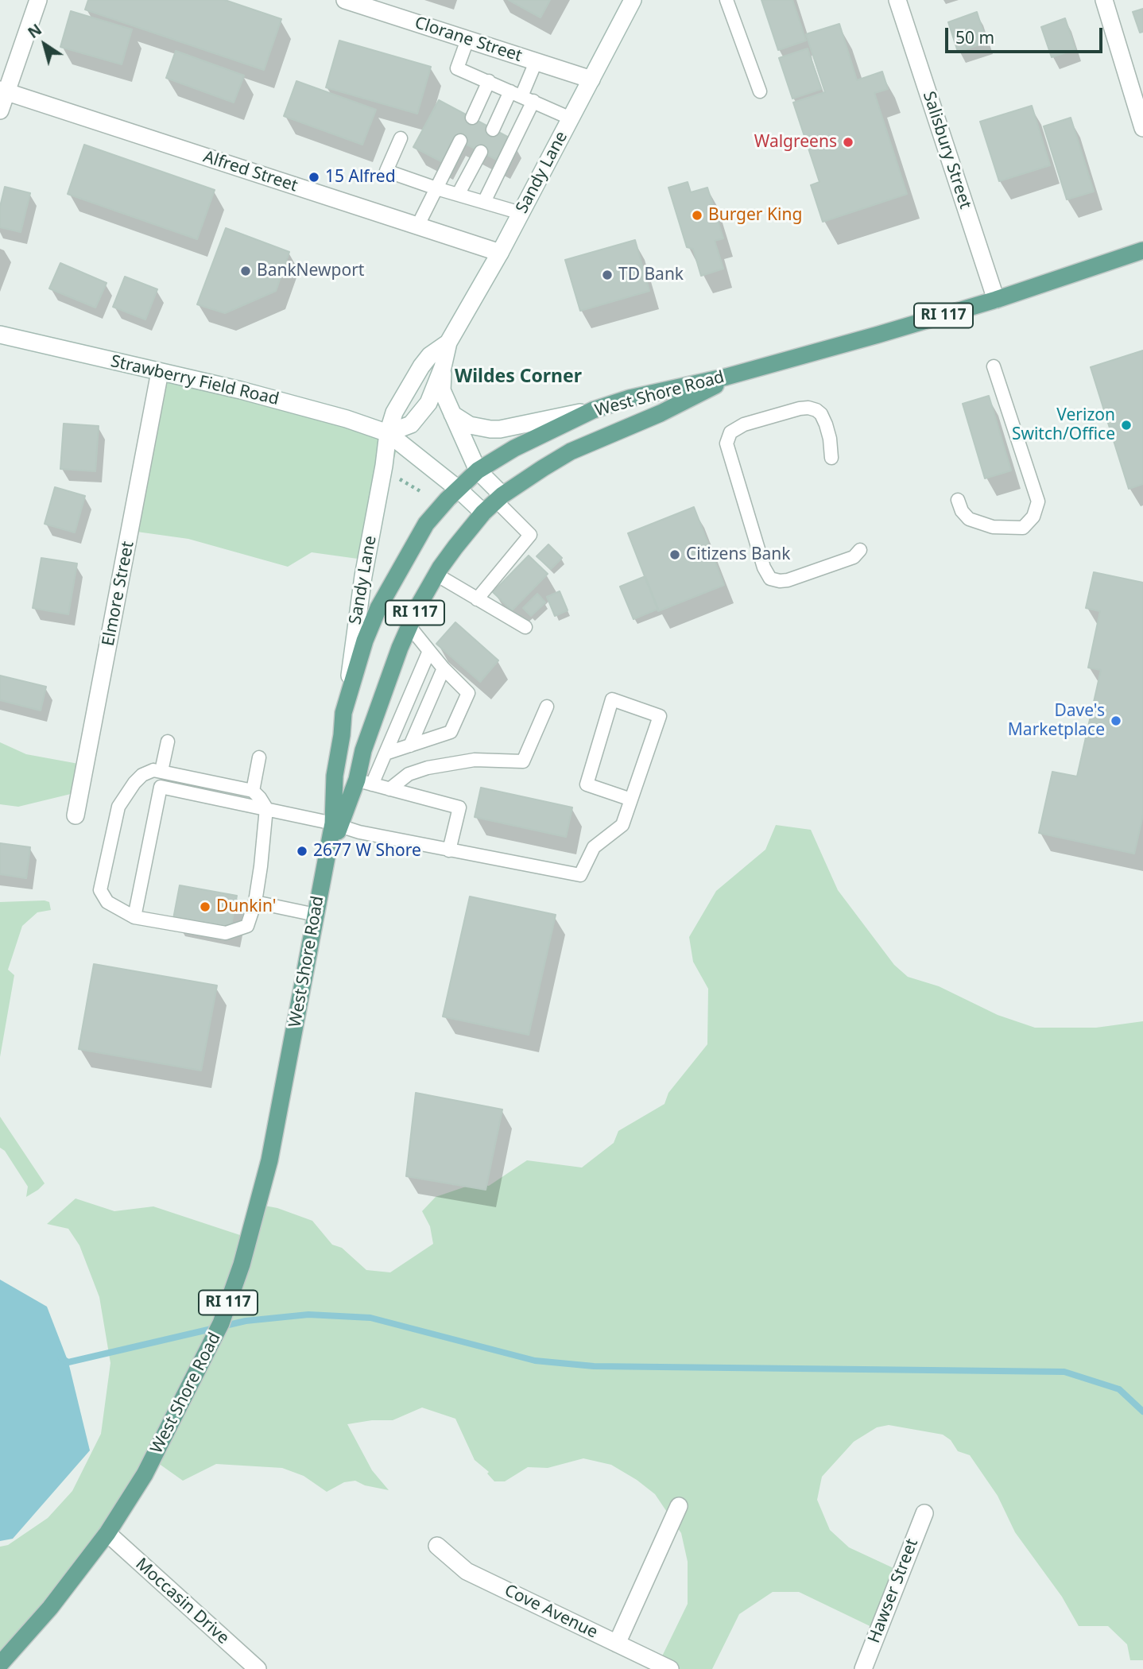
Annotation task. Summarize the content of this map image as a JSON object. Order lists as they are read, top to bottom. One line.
{"streets":{"main road":["RI 117","West Shore Road"],"street":["Clorane Street","Salisbury Street","Alfred Street","Sandy Lane","Strawberry Field Road","Elmore Street","Hawser Street","Moccasin Drive","Cove Avenue"]},"crossings":[["Clorane Street","Sandy Lane"],["Salisbury Street","West Shore Road"],["Alfred Street","Sandy Lane"],["Sandy Lane","Strawberry Field Road"],["Sandy Lane","West Shore Road"],["Strawberry Field Road","Elmore Street"],["West Shore Road","Moccasin Drive"]],"districts":["Wildes Corner"],"places":["Walgreens","15 Alfred","Burger King","BankNewport","TD Bank","Verizon Switch/Office","Citizens Bank","Dave's Marketplace","2677 W Shore","Dunkin'"],"scale_bar":"50 m","north":"top left"}
